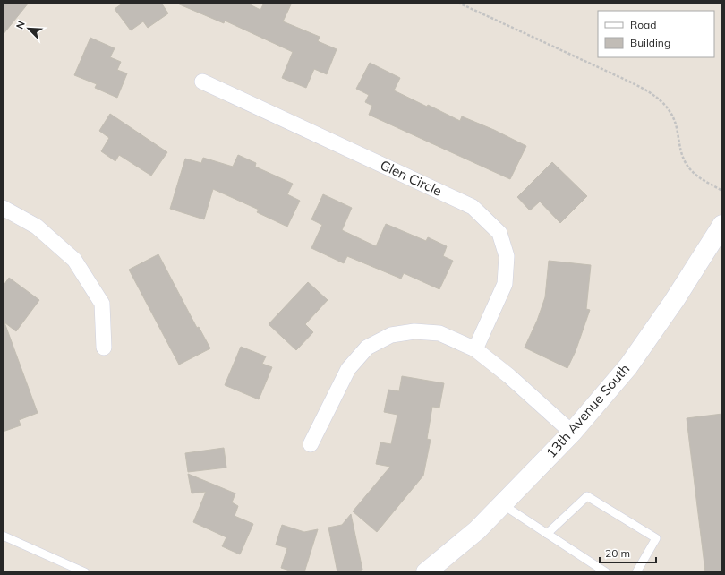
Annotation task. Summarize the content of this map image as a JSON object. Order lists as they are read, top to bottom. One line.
{"streets":{"street":["Glen Circle","13th Avenue South"]},"legend":["Road","Building"],"scale_bar":"20 m","north":"top left"}
